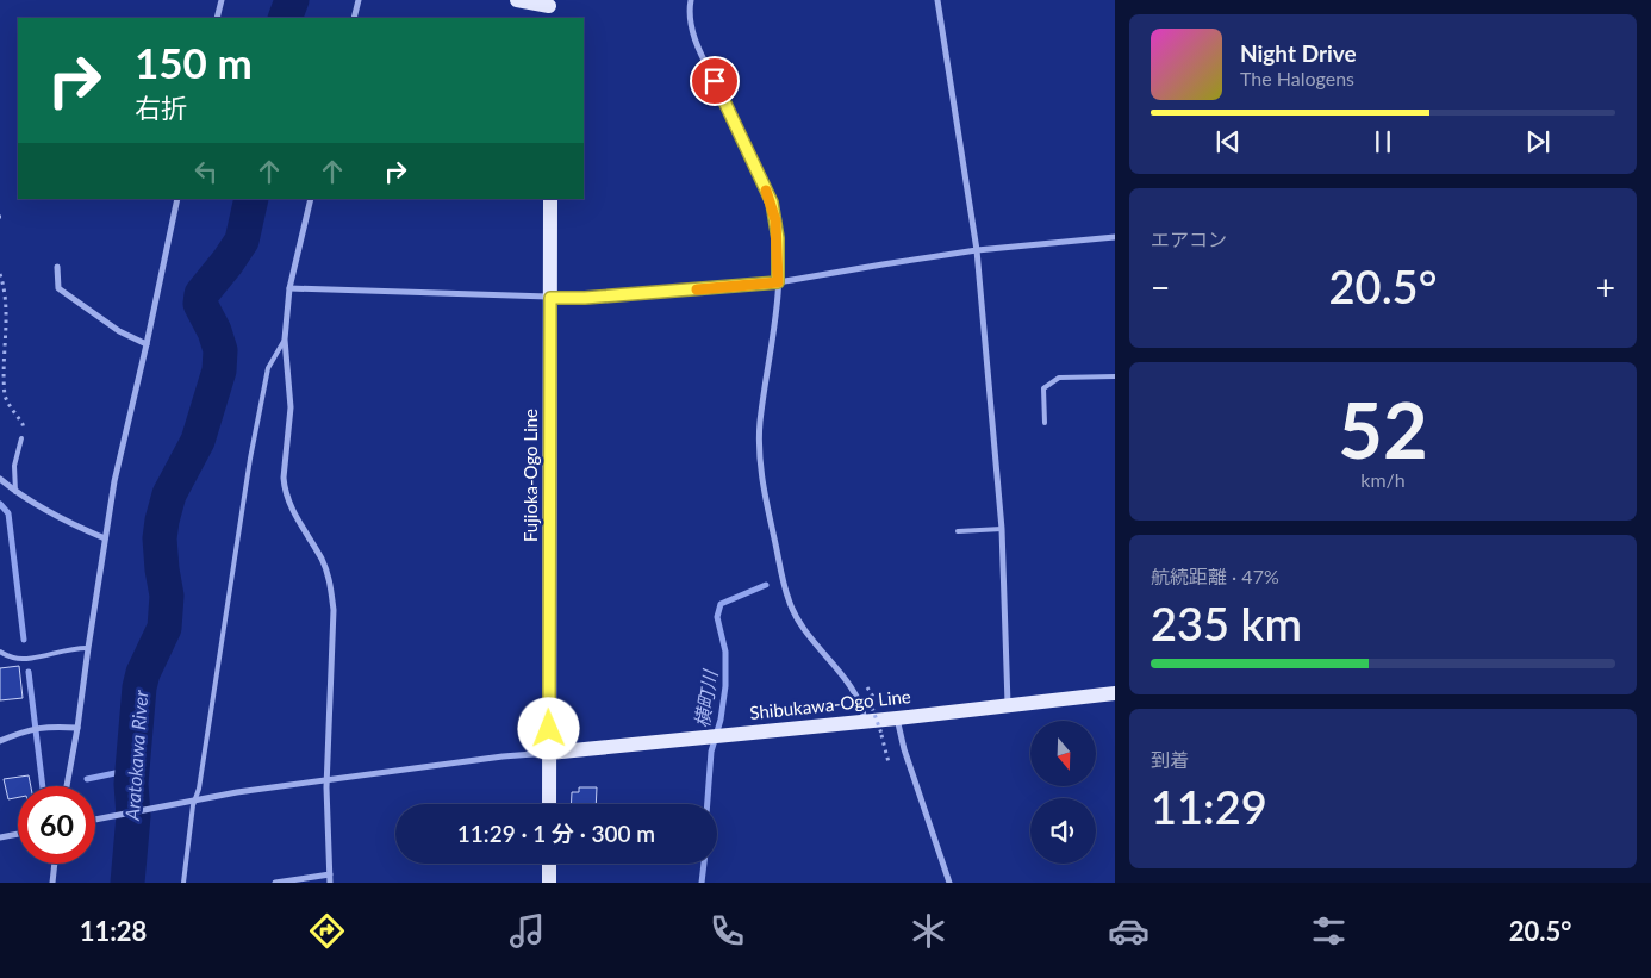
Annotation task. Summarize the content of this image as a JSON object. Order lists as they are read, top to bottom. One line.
{"streets":{"main road":["Fujioka-Ogo Line","Shibukawa-Ogo Line"]},"crossings":[["Fujioka-Ogo Line","Shibukawa-Ogo Line"]],"water":["横町川","Aratokawa River"],"north":"bottom","page":{"turn":["150 m","右折"],"song":["Night Drive","The Halogens"],"tile":["エアコン",["52","km/h"],["航続距離 · 47%","235 km"],["到着","11:29"]],"heat":["−","20.5°","+"],"limit":"60","trip":"11:29 · 1 分 · 300 m","tabs":["11:28","20.5°"]}}
